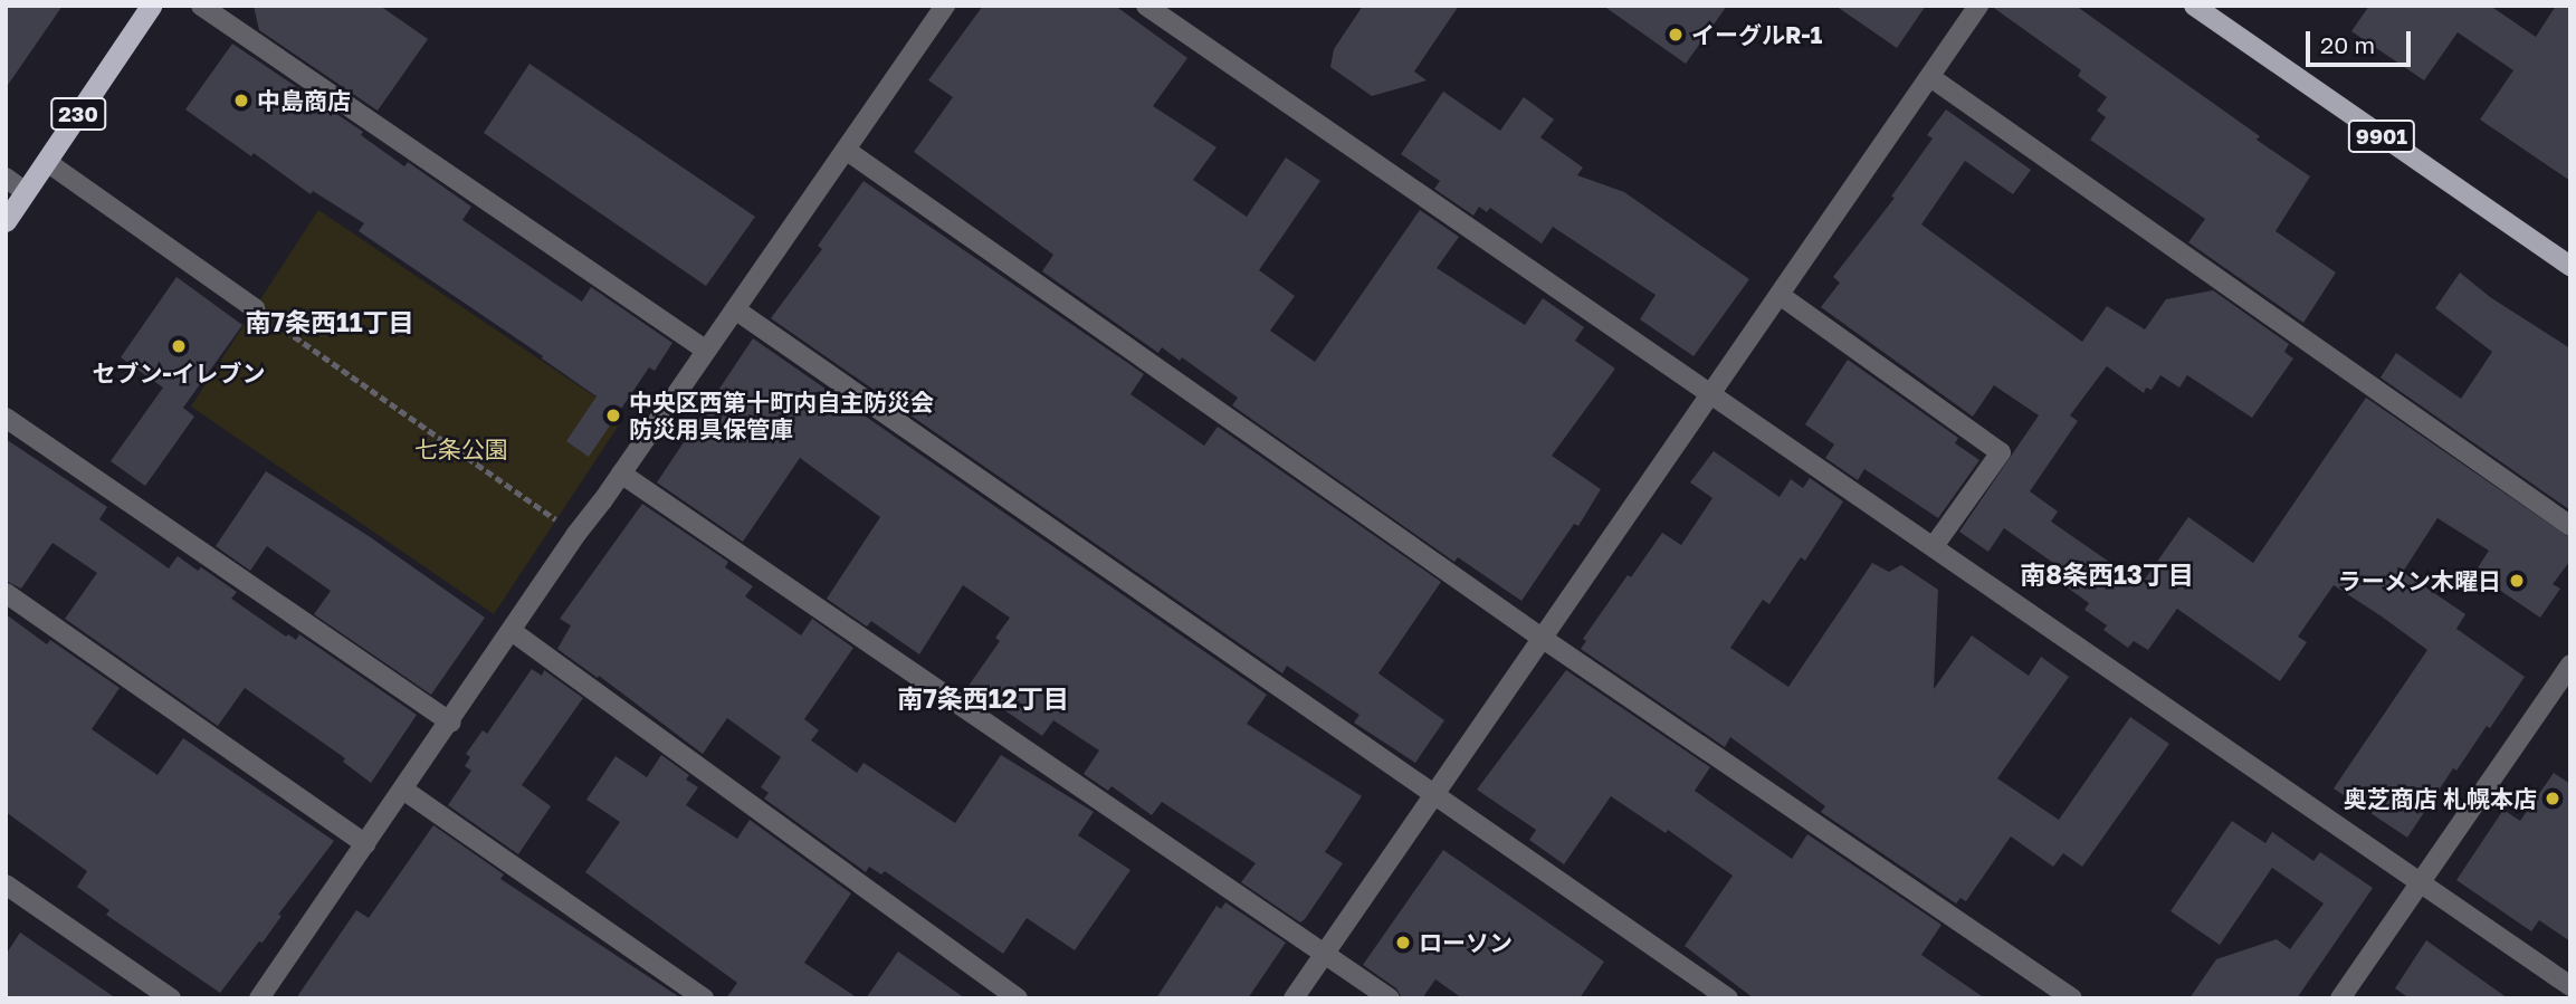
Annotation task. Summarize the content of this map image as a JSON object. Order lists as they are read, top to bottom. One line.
{"streets":{"highway":["230"],"main road":["9901"]},"districts":["南7条西11丁目","南8条西13丁目","南7条西12丁目"],"parks":["七条公園"],"places":["イーグルR-1","中島商店","セブン-イレブン","中央区西第十町内自主防災会 防災用具保管庫","ラーメン木曜日","奥芝商店 札幌本店","ローソン"],"scale_bar":"20 m"}
